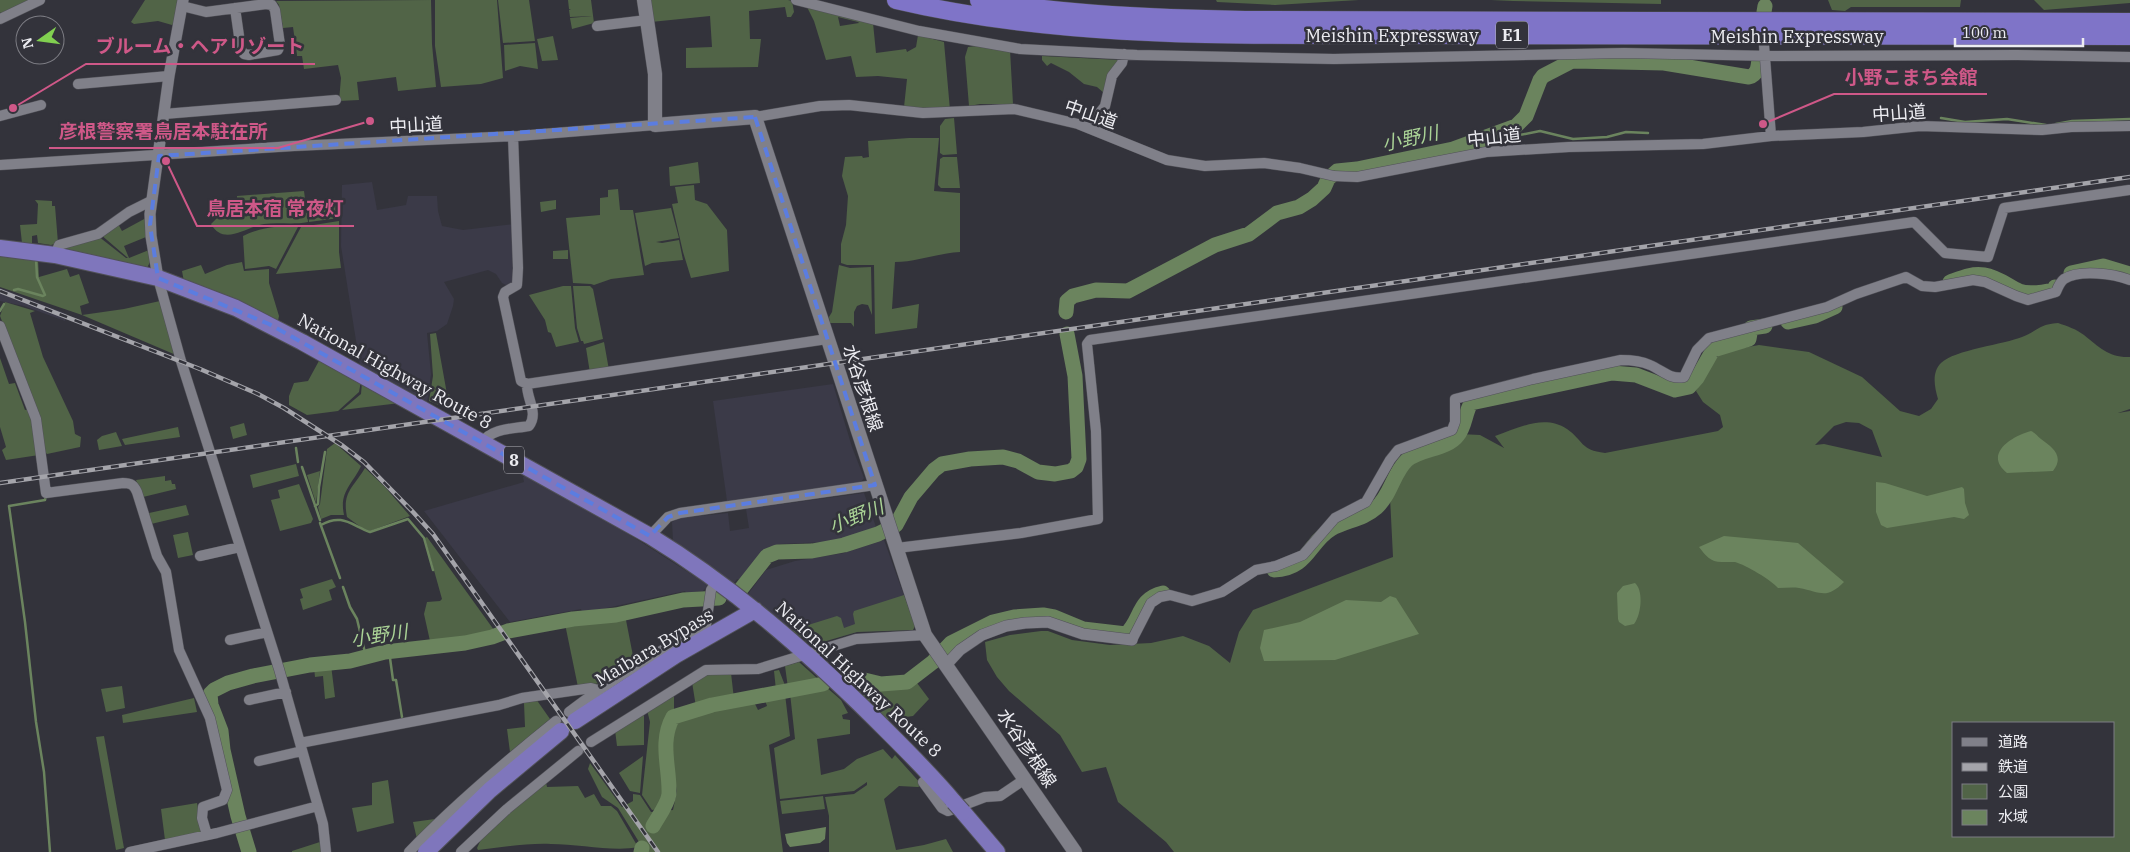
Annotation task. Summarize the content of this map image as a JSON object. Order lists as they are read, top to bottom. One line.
{"streets":{"highway":["Meishin Expressway","E1","National Highway Route 8","8","Maibara Bypass"],"main road":["水谷彦根線"],"street":["中山道"]},"crossings":[["中山道","水谷彦根線"],["National Highway Route 8","Maibara Bypass"]],"water":["小野川"],"places":["ブルーム・ヘアリゾート","彦根警察署鳥居本駐在所","小野こまち会館","鳥居本宿 常夜灯"],"legend":["道路","鉄道","公園","水域"],"scale_bar":"100 m","north":"left"}
